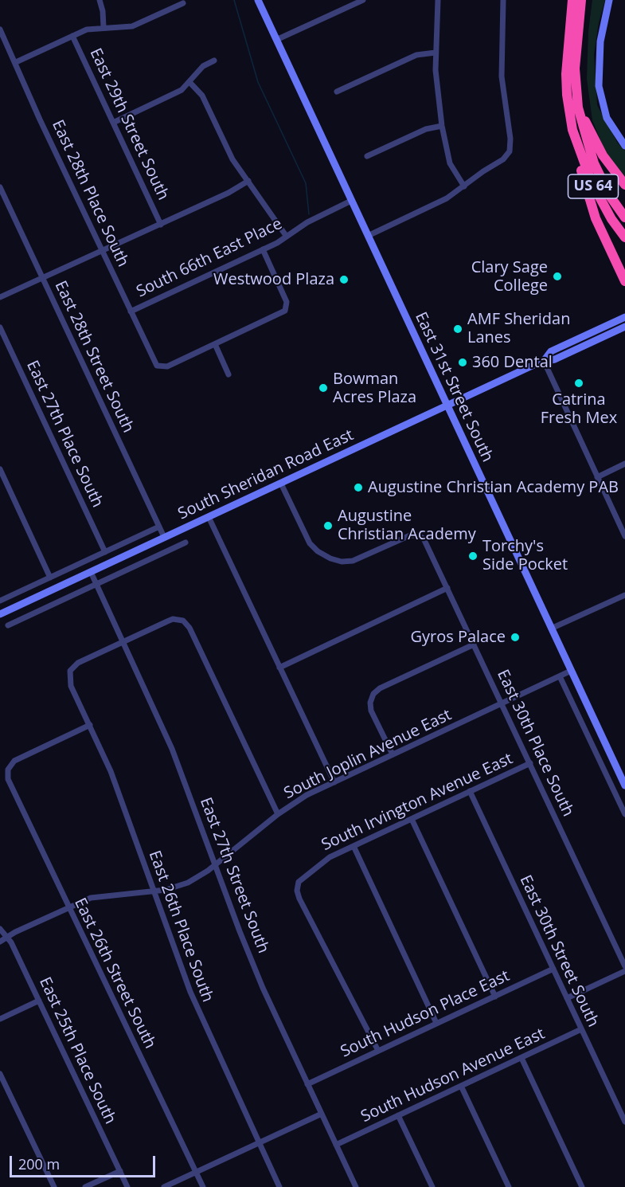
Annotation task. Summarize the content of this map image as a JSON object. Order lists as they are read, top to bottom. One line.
{"streets":{"highway":["US 64"],"main road":["East 31st Street South","South Sheridan Road East"],"street":["East 29th Street South","East 28th Place South","South 66th East Place","East 28th Street South","East 27th Place South","East 30th Place South","South Joplin Avenue East","South Irvington Avenue East","East 27th Street South","East 26th Place South","East 30th Street South","East 26th Street South","South Hudson Place East","East 25th Place South","South Hudson Avenue East"]},"crossings":[["East 28th Place South","South 66th East Place"],["South 66th East Place","East 31st Street South"],["East 28th Street South","South Sheridan Road East"],["East 31st Street South","South Sheridan Road East"],["East 31st Street South","South Joplin Avenue East"],["East 27th Place South","South Sheridan Road East"],["South Sheridan Road East","East 30th Place South"],["South Sheridan Road East","East 27th Street South"],["East 30th Place South","South Joplin Avenue East"],["East 30th Place South","South Irvington Avenue East"],["South Joplin Avenue East","East 27th Street South"],["South Joplin Avenue East","East 26th Place South"],["South Joplin Avenue East","East 26th Street South"],["South Joplin Avenue East","East 25th Place South"],["South Irvington Avenue East","East 30th Street South"],["South Irvington Avenue East","South Hudson Place East"],["East 27th Street South","East 26th Place South"],["East 27th Street South","South Hudson Place East"],["East 27th Street South","South Hudson Avenue East"],["East 26th Place South","East 26th Street South"],["East 30th Street South","South Hudson Place East"],["East 30th Street South","South Hudson Avenue East"]],"places":["Clary Sage College","Westwood Plaza","AMF Sheridan Lanes","360 Dental","Catrina Fresh Mex","Bowman Acres Plaza","Augustine Christian Academy PAB","Augustine Christian Academy","Torchy's Side Pocket","Gyros Palace"],"scale_bar":"200 m"}
